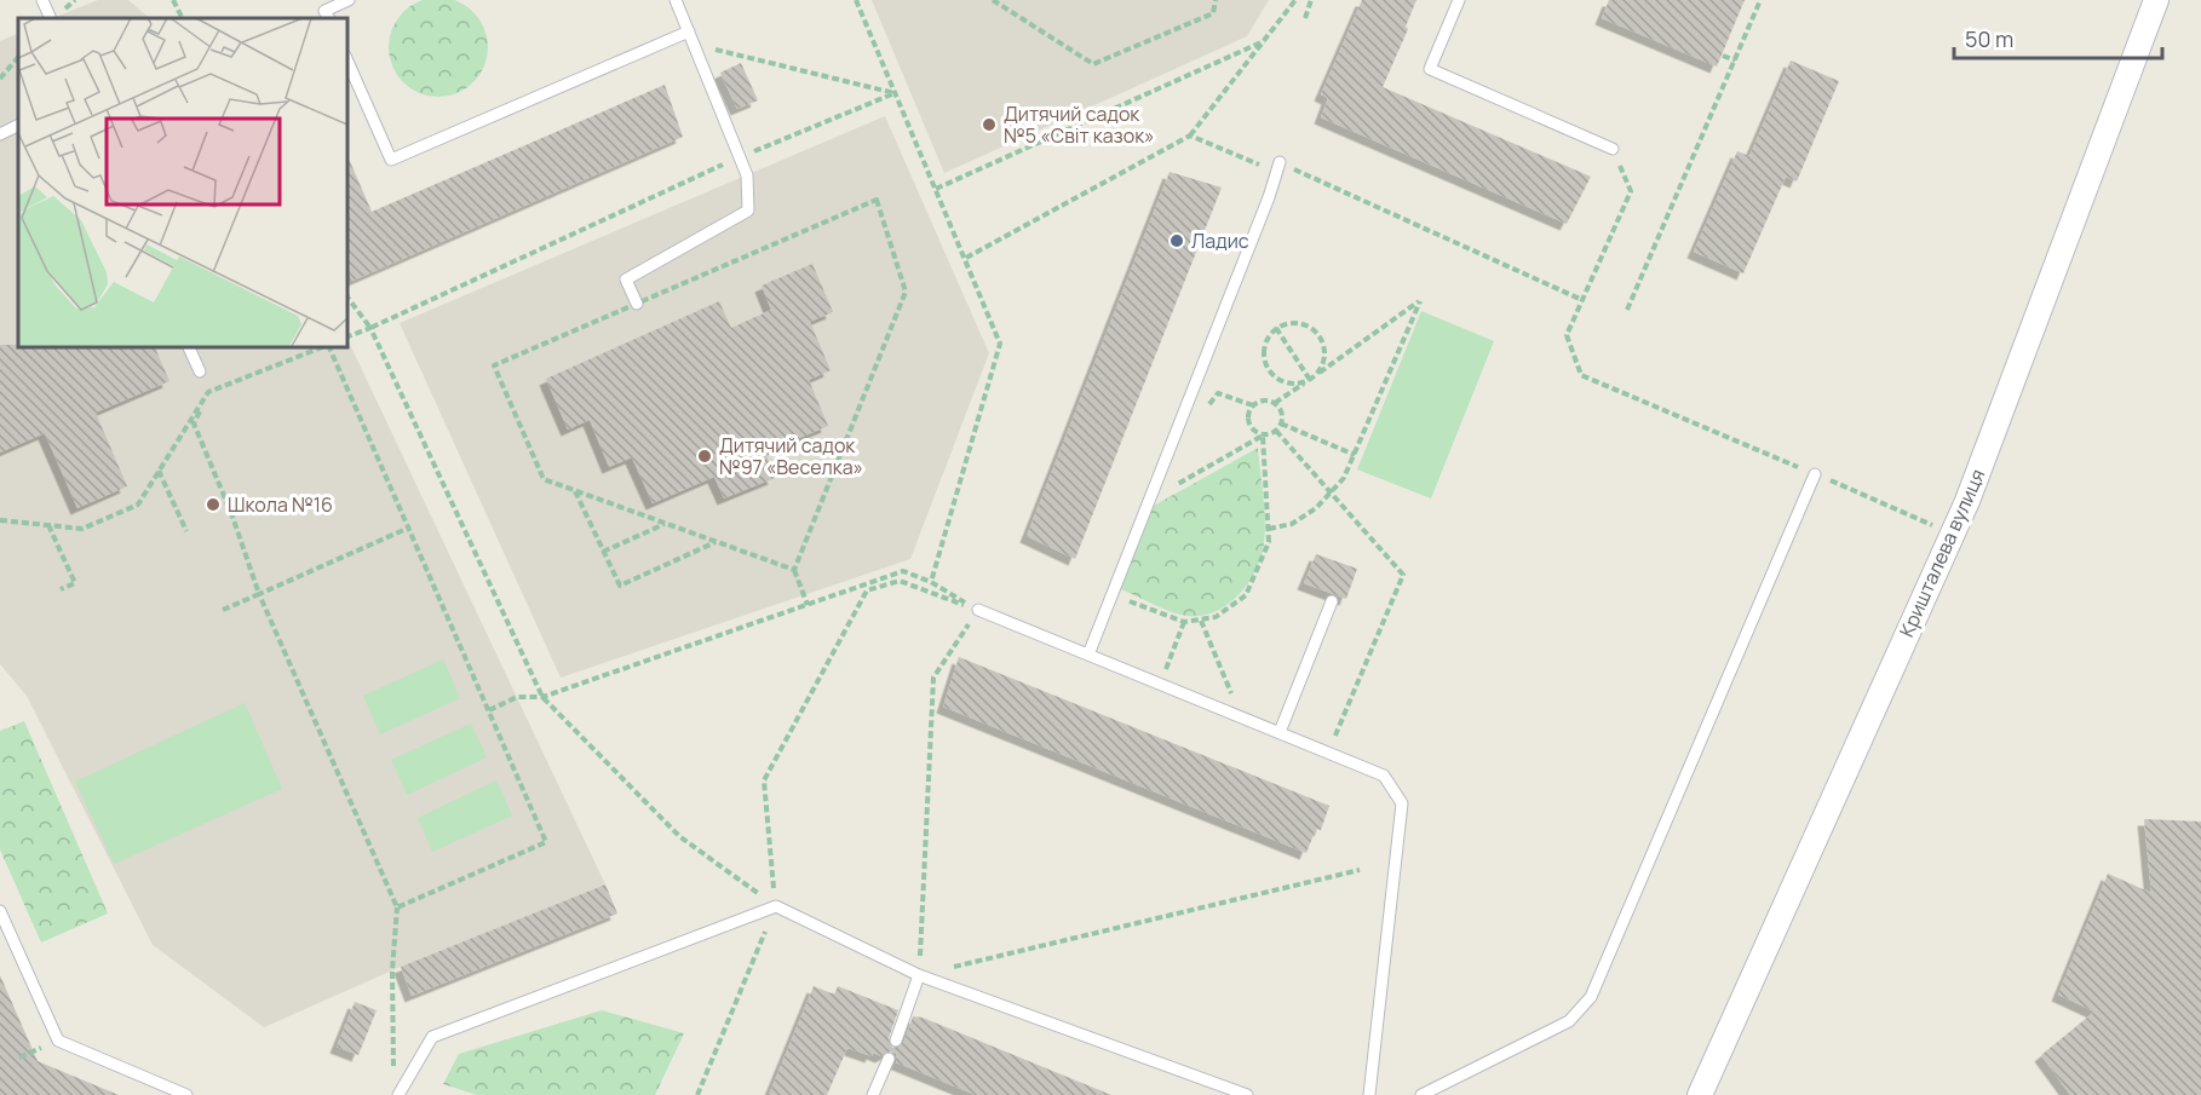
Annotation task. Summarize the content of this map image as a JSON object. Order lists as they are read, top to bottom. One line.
{"streets":{"street":["Кришталева вулиця"]},"places":["Дитячий садок №5 «Світ казок»","Ладис","Дитячий садок №97 «Веселка»","Школа №16"],"scale_bar":"50 m"}
